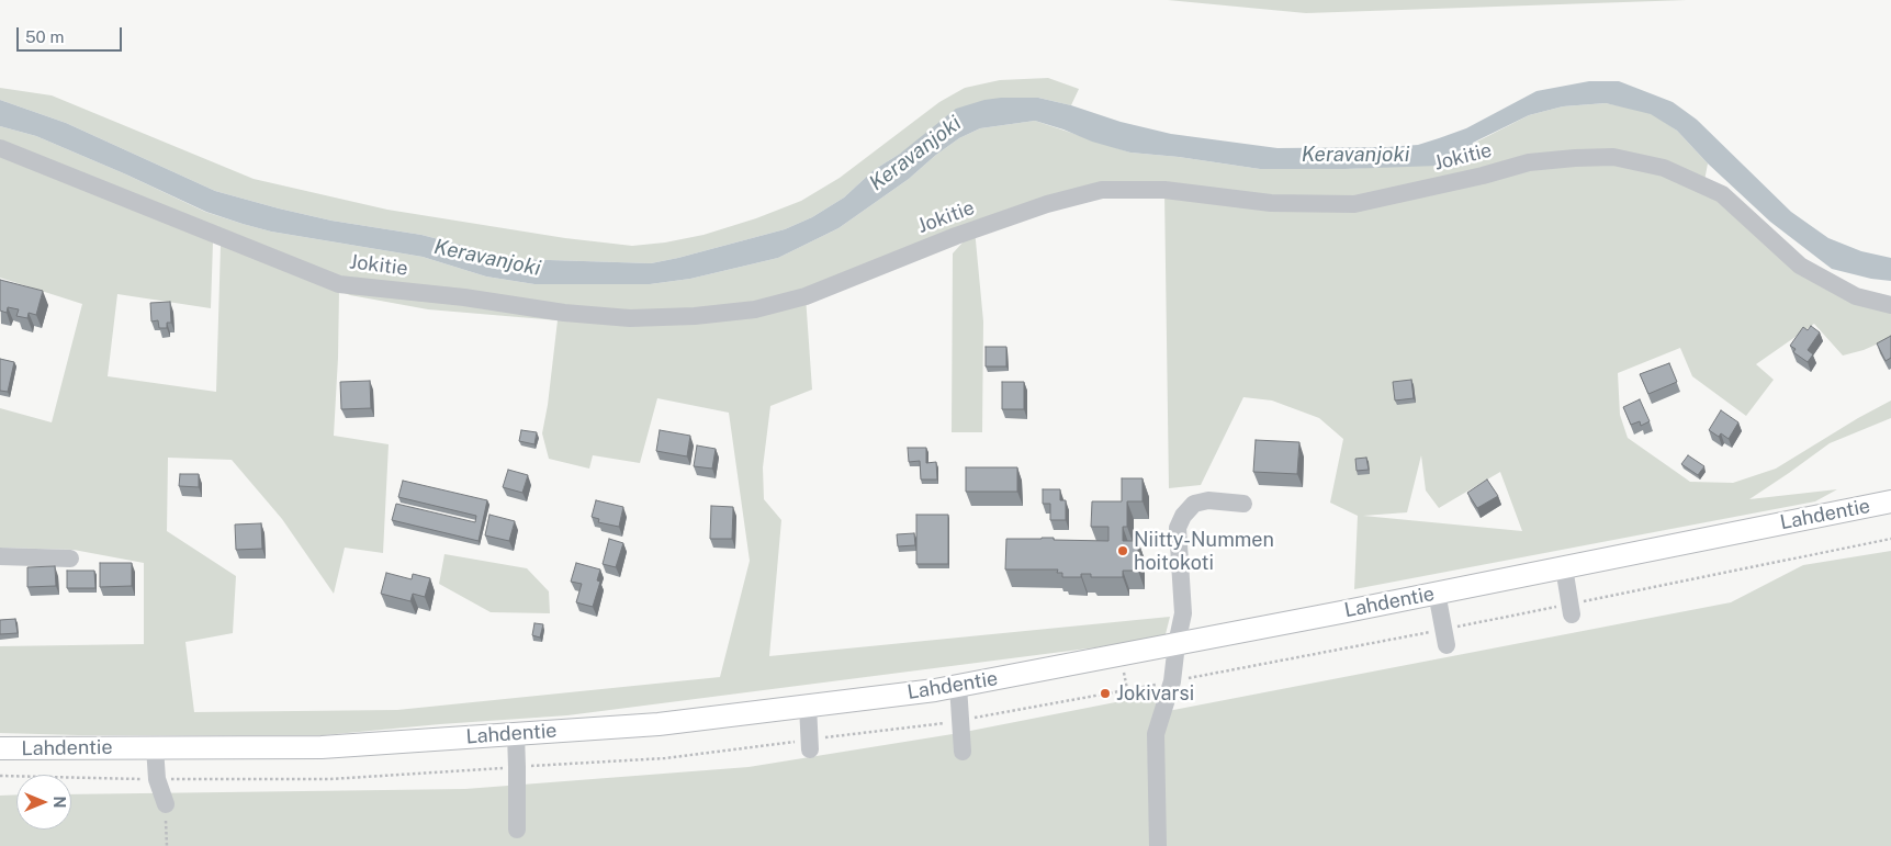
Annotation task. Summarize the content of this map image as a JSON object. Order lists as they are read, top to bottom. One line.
{"streets":{"main road":["Lahdentie"],"street":["Jokitie"]},"water":["Keravanjoki"],"places":["Niitty-Nummen hoitokoti","Jokivarsi"],"scale_bar":"50 m","north":"right"}
